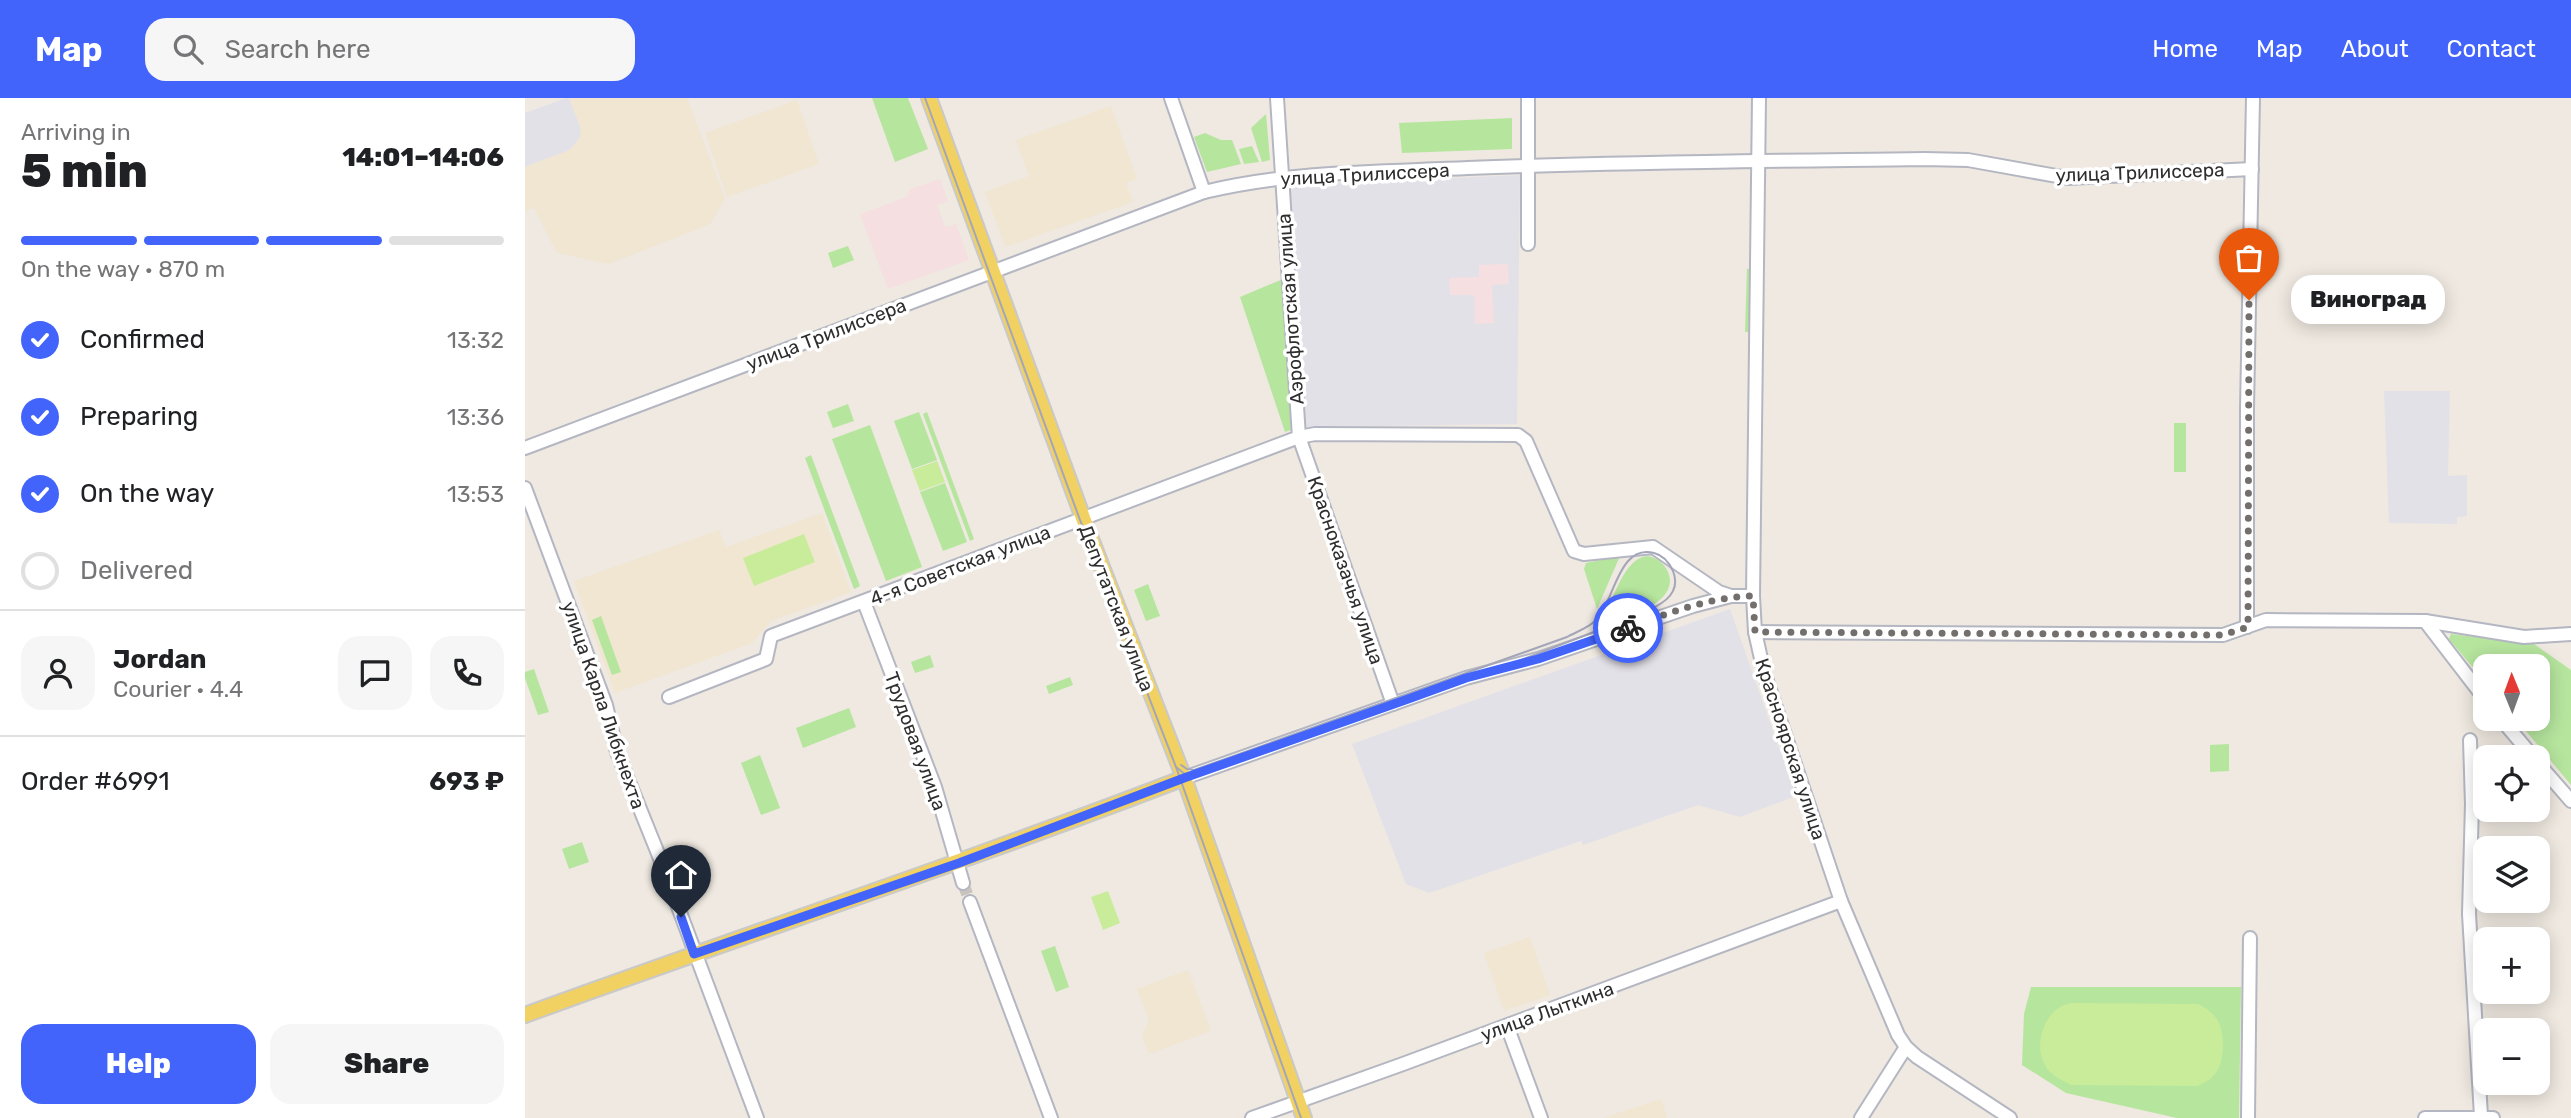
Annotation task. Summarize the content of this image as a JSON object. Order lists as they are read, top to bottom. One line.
{"streets":{"main road":["Депутатская улица"],"street":["улица Трилиссера","Аэрофлотская улица","4-я Советская улица","Красноказачья улица","улица Карла Либкнехта","Трудовая улица","Красноярская улица","улица Лыткина"]},"crossings":[["улица Трилиссера","Аэрофлотская улица"],["улица Трилиссера","Депутатская улица"],["улица Трилиссера","Красноярская улица"],["Аэрофлотская улица","4-я Советская улица"],["Аэрофлотская улица","Красноказачья улица"],["4-я Советская улица","Красноказачья улица"],["4-я Советская улица","Депутатская улица"],["4-я Советская улица","Трудовая улица"],["Депутатская улица","улица Лыткина"],["Красноярская улица","улица Лыткина"]],"places":["Виноград"],"north":"top","page":{"header":"Map","search":"Search here","nav":["Home","Map","About","Contact"],"heading":["5 min","Arriving in","14:01–14:06"],"panel":["Jordan","Courier · 4.4","Order #6991","693 ₽"],"bar":"On the way · 870 m","bubble":"Виноград","list":[["Confirmed","13:32"],["Preparing","13:36"],["On the way","13:53"],"Delivered"],"map_buttons":["+","−"],"buttons":["Help","Share"]}}
